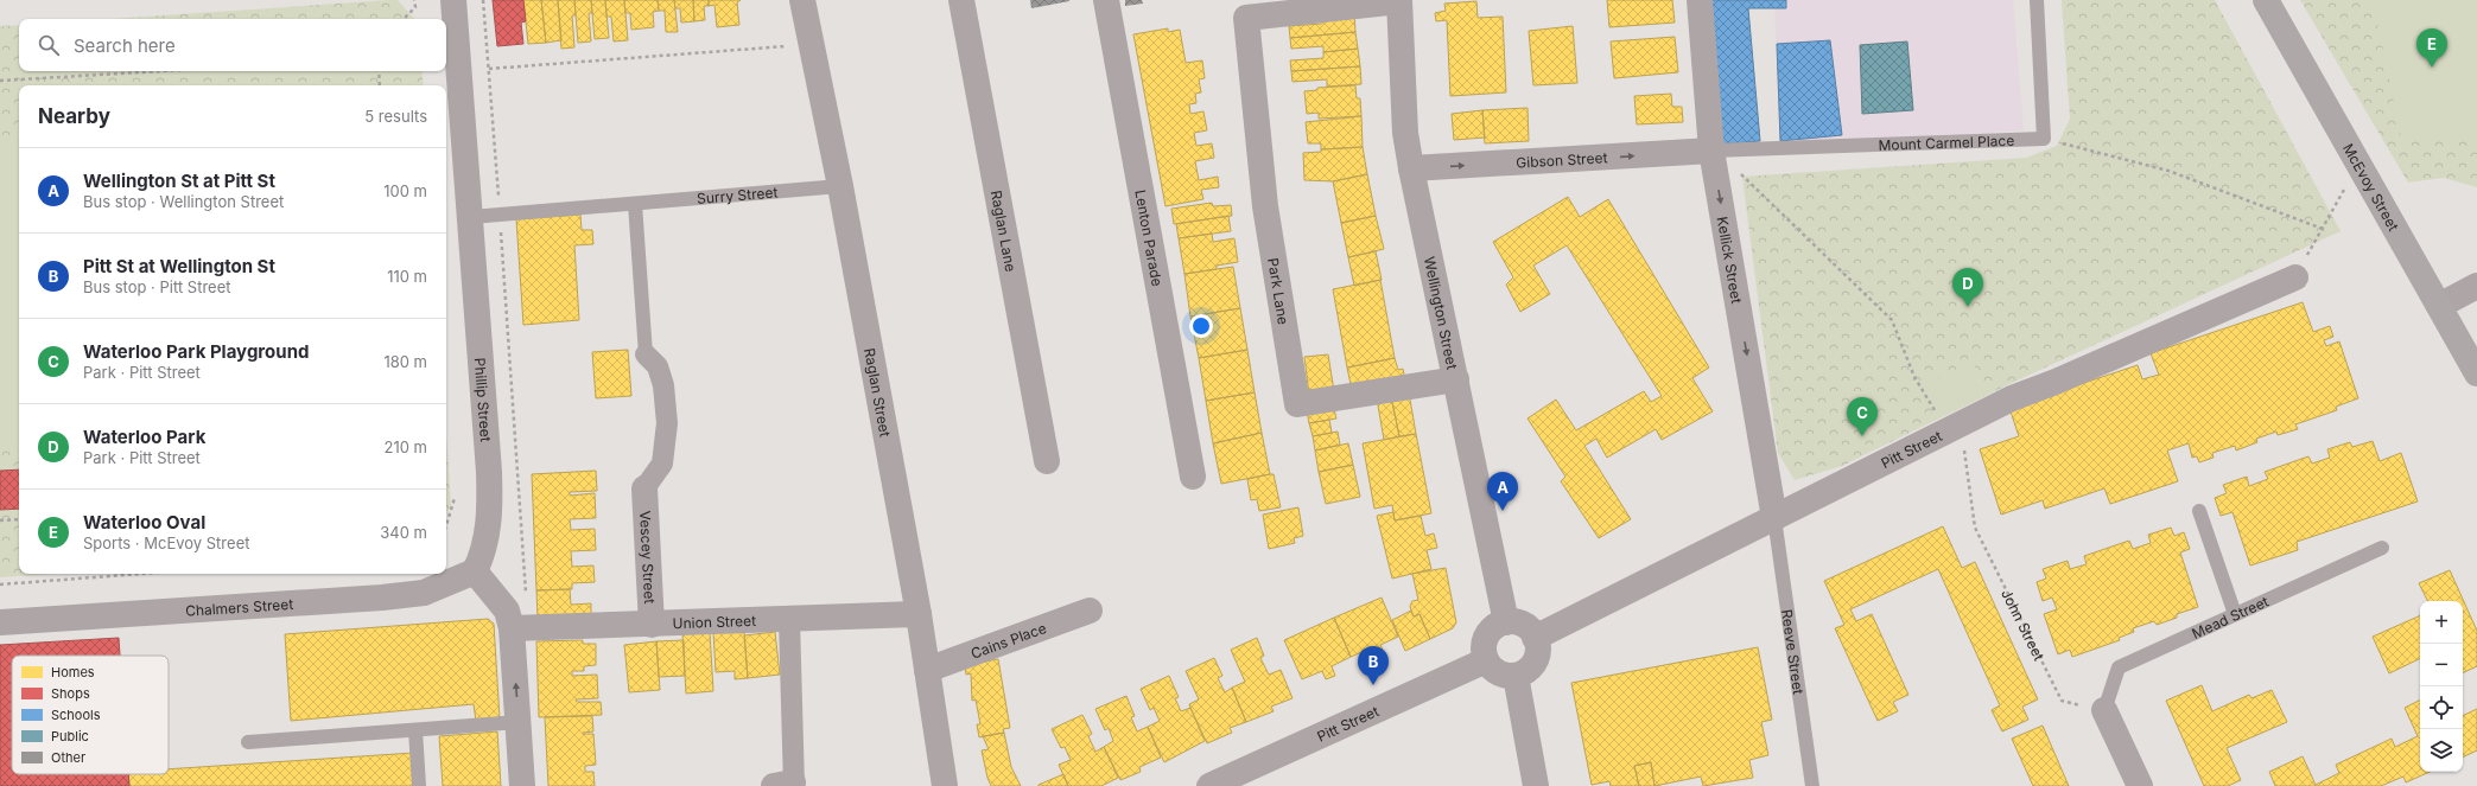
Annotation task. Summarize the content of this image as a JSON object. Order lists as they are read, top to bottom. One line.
{"streets":{"main road":["McEvoy Street"],"street":["Gibson Street","Raglan Lane","Lenton Parade","Kellick Street","Park Lane","Wellington Street","Raglan Street","Phillip Street","Pitt Street","Vescey Street","Chalmers Street","Union Street","Cains Place"],"lane":["Mount Carmel Place","Surry Street","Mead Street","Reeve Street"],"path":["John Street"]},"crossings":[["Mount Carmel Place","Gibson Street"],["Mount Carmel Place","Kellick Street"],["Gibson Street","Kellick Street"],["Gibson Street","Wellington Street"],["Surry Street","Raglan Street"],["Surry Street","Phillip Street"],["Kellick Street","Pitt Street"],["Kellick Street","Reeve Street"],["Park Lane","Wellington Street"],["Wellington Street","Pitt Street"],["Raglan Street","Union Street"],["Raglan Street","Cains Place"],["Phillip Street","Chalmers Street"],["Phillip Street","Union Street"],["Pitt Street","John Street"],["Pitt Street","Reeve Street"],["Vescey Street","Union Street"],["Mead Street","John Street"]],"one_way":["Gibson Street","Kellick Street"],"legend":["Homes","Shops","Schools","Public","Other"],"page":{"search":"Search here","pins":["E","D","C","A","B"],"heading":["Nearby","5 results"],"list":[{"mark":"A","name":"Wellington St at Pitt St","note":"Bus stop · Wellington Street","value":"100 m"},{"mark":"B","name":"Pitt St at Wellington St","note":"Bus stop · Pitt Street","value":"110 m"},{"mark":"C","name":"Waterloo Park Playground","note":"Park · Pitt Street","value":"180 m"},{"mark":"D","name":"Waterloo Park","note":"Park · Pitt Street","value":"210 m"},{"mark":"E","name":"Waterloo Oval","note":"Sports · McEvoy Street","value":"340 m"}],"map_buttons":["+","−"]}}
